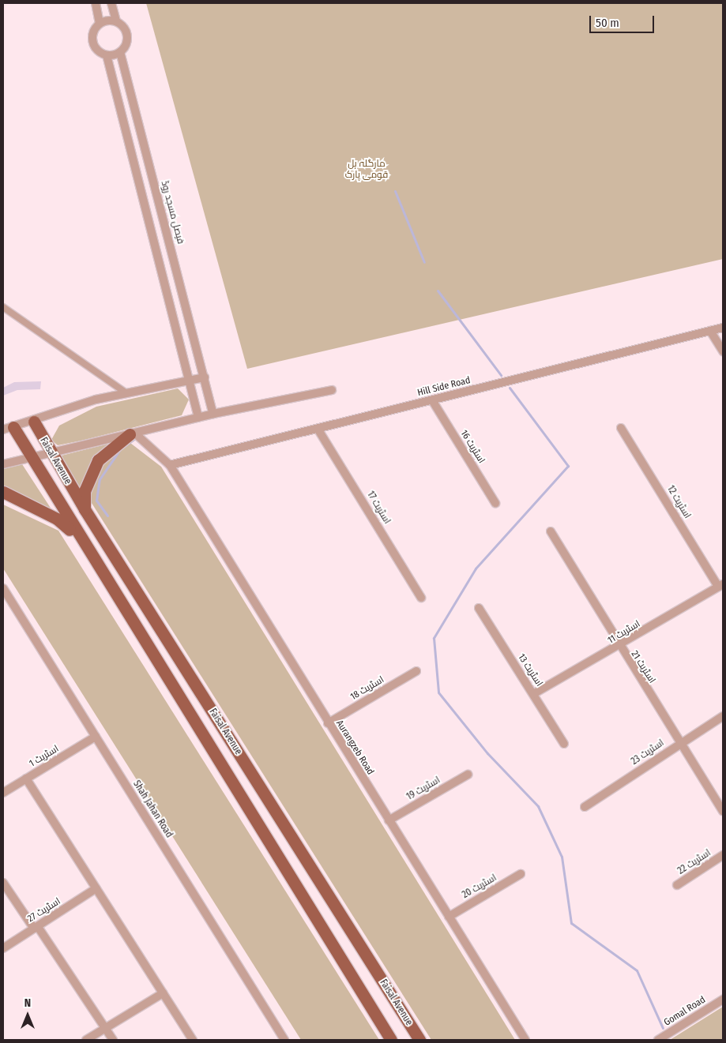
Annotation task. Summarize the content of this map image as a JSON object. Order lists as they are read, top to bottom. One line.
{"streets":{"main road":["Faisal Avenue"],"street":["فیصل مسجد روڈ","Hill Side Road","اسٹریٹ 16","اسٹریٹ 12","اسٹریٹ 17","اسٹریٹ 11","اسٹریٹ 21","اسٹریٹ 13","اسٹریٹ 18","Aurangzeb Road","اسٹریٹ 23","اسٹریٹ 1","اسٹریٹ 19","Shah Jahan Road","اسٹریٹ 22","اسٹریٹ 20","اسٹریٹ 27","Gomal Road"]},"crossings":[["Hill Side Road","اسٹریٹ 16"],["Hill Side Road","اسٹریٹ 17"],["Hill Side Road","Aurangzeb Road"],["اسٹریٹ 12","اسٹریٹ 11"],["اسٹریٹ 11","اسٹریٹ 21"],["اسٹریٹ 11","اسٹریٹ 13"],["اسٹریٹ 21","اسٹریٹ 23"],["اسٹریٹ 18","Aurangzeb Road"],["Aurangzeb Road","اسٹریٹ 19"],["Aurangzeb Road","اسٹریٹ 20"],["اسٹریٹ 1","Shah Jahan Road"]],"parks":["مارگلہ ہل قومی پارک"],"scale_bar":"50 m","north":"top"}
